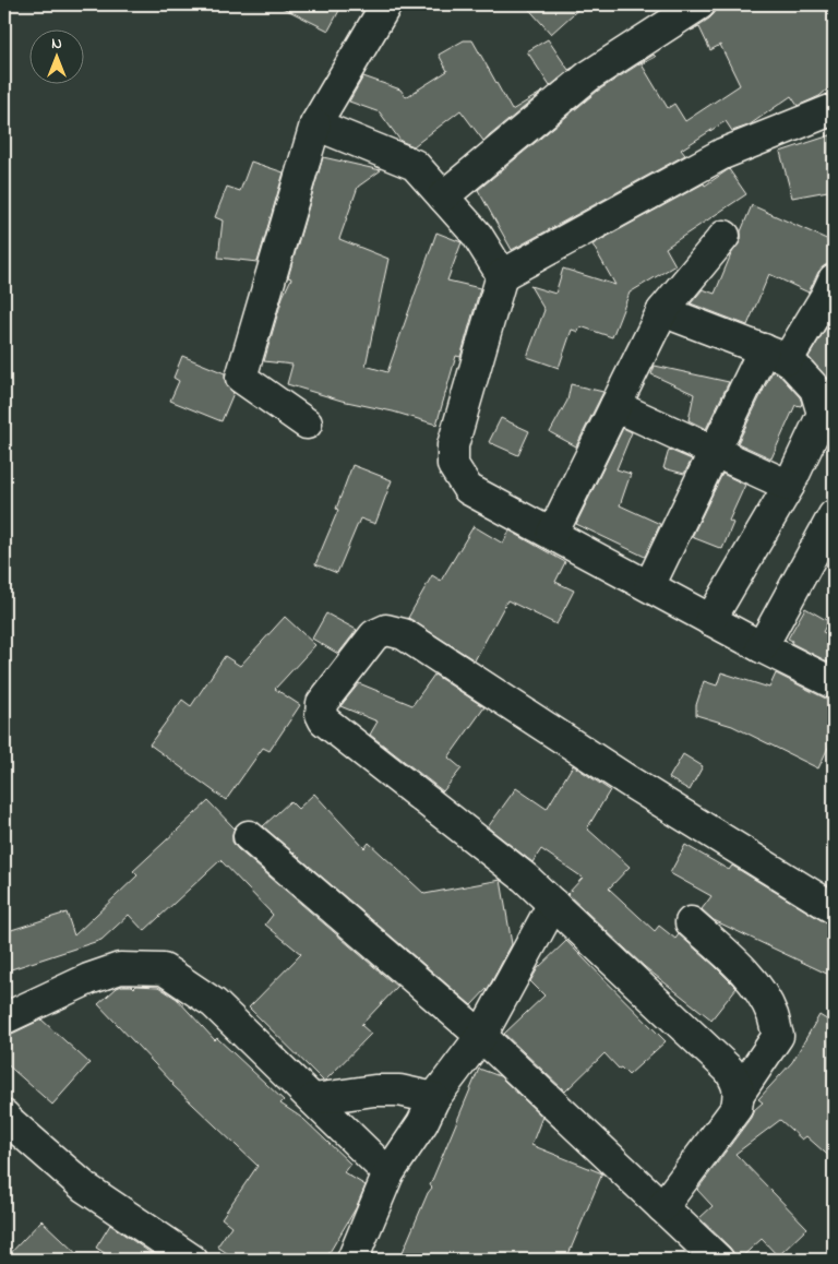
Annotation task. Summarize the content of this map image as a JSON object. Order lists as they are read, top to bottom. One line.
{"north":"top"}
